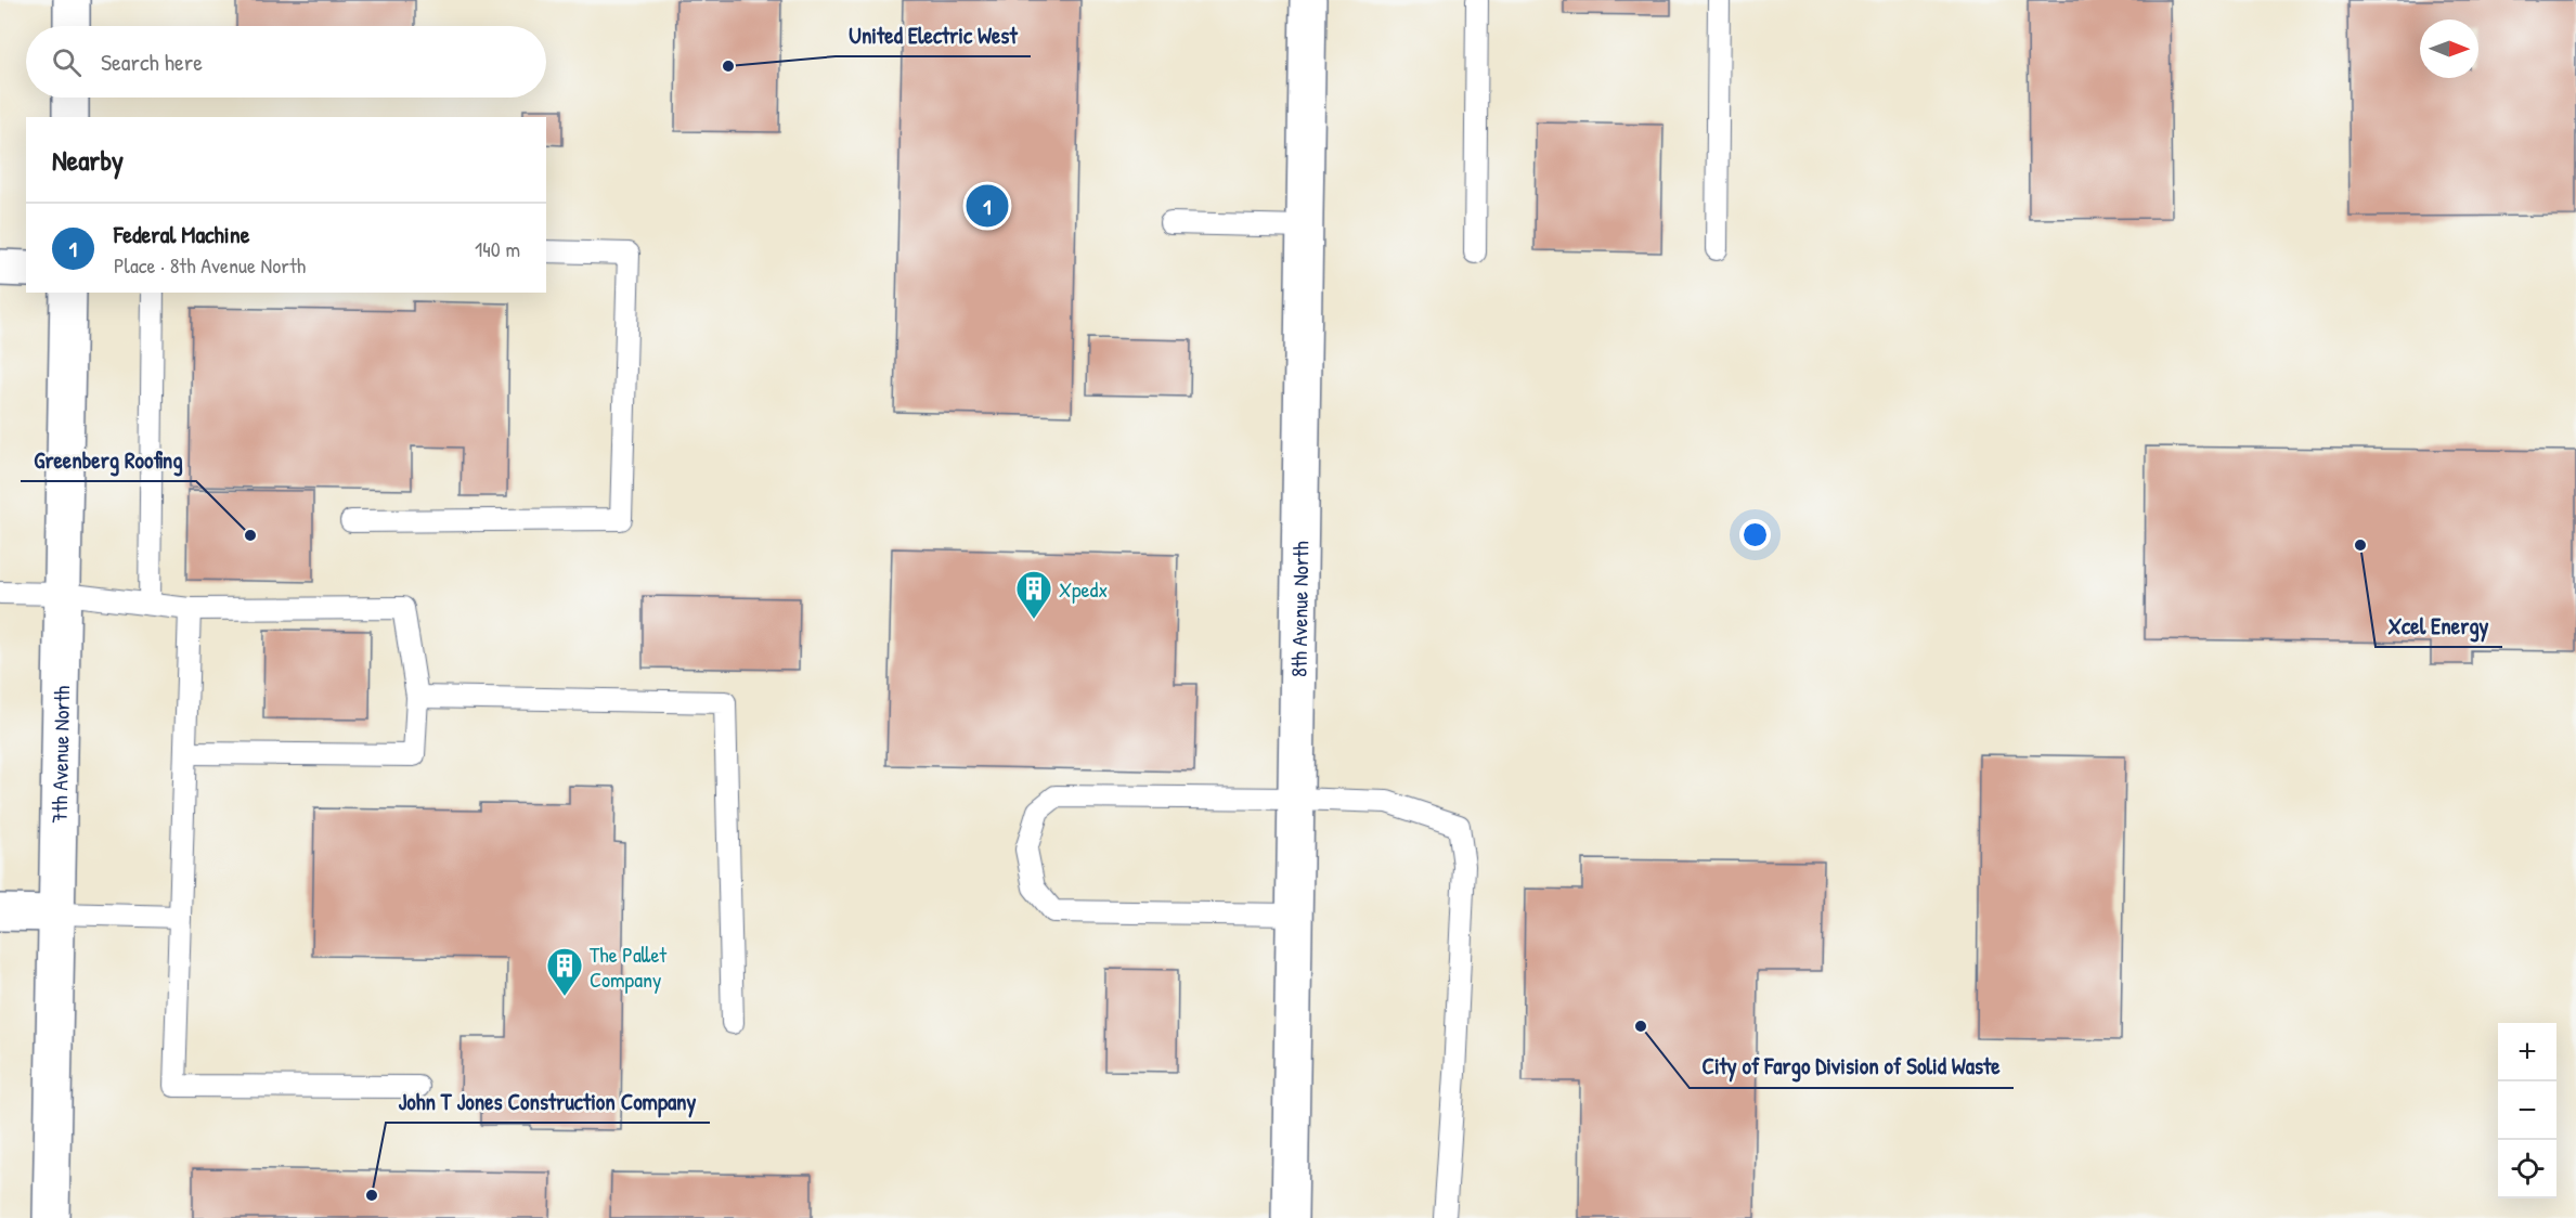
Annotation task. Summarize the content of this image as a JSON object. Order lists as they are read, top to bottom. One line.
{"streets":{"street":["8th Avenue North","7th Avenue North"]},"places":{"other":["United Electric West","Greenberg Roofing","Xcel Energy","City of Fargo Division of Solid Waste","John T Jones Construction Company"],"building":["Xpedx","The Pallet Company"]},"north":"right","page":{"search":"Search here","heading":"Nearby","pins":"1","list":[{"mark":"1","name":"Federal Machine","note":"Place · 8th Avenue North","value":"140 m"}],"map_buttons":["+","−"]}}
